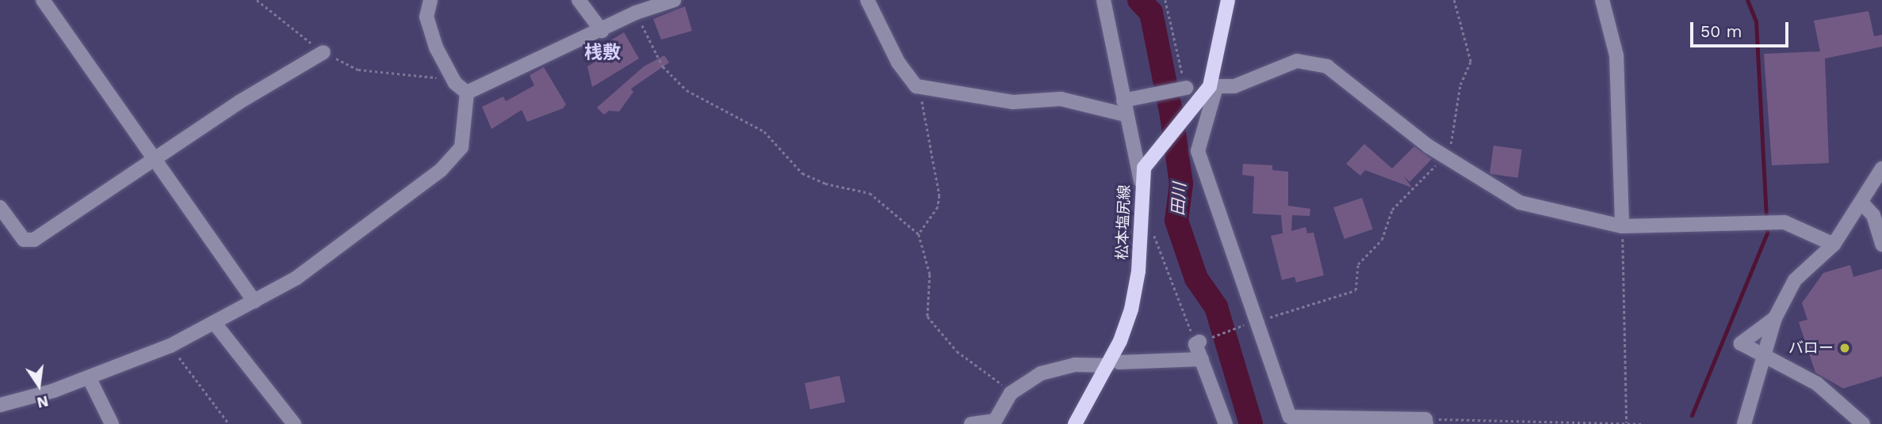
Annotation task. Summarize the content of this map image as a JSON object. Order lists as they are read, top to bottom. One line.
{"streets":{"main road":["松本塩尻線"]},"districts":["桟敷"],"water":["田川"],"places":["バロー"],"scale_bar":"50 m","north":"bottom"}
